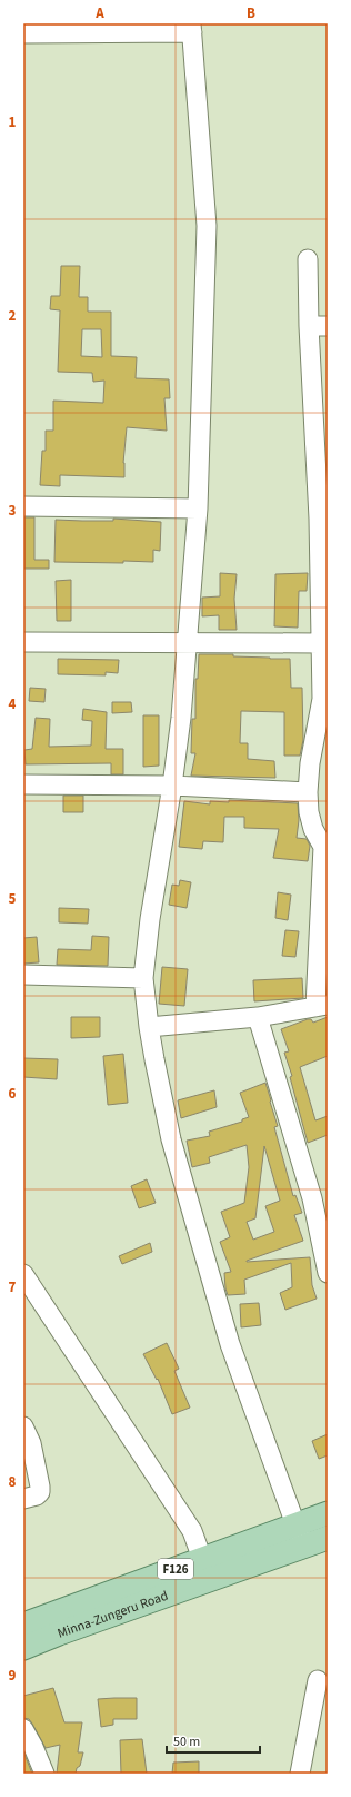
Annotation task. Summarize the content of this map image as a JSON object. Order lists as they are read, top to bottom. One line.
{"streets":{"main road":["F126","Minna-Zungeru Road"]},"scale_bar":"50 m","grid":{"columns":["A","B"],"rows":["1","2","3","4","5","6","7","8","9"]}}
